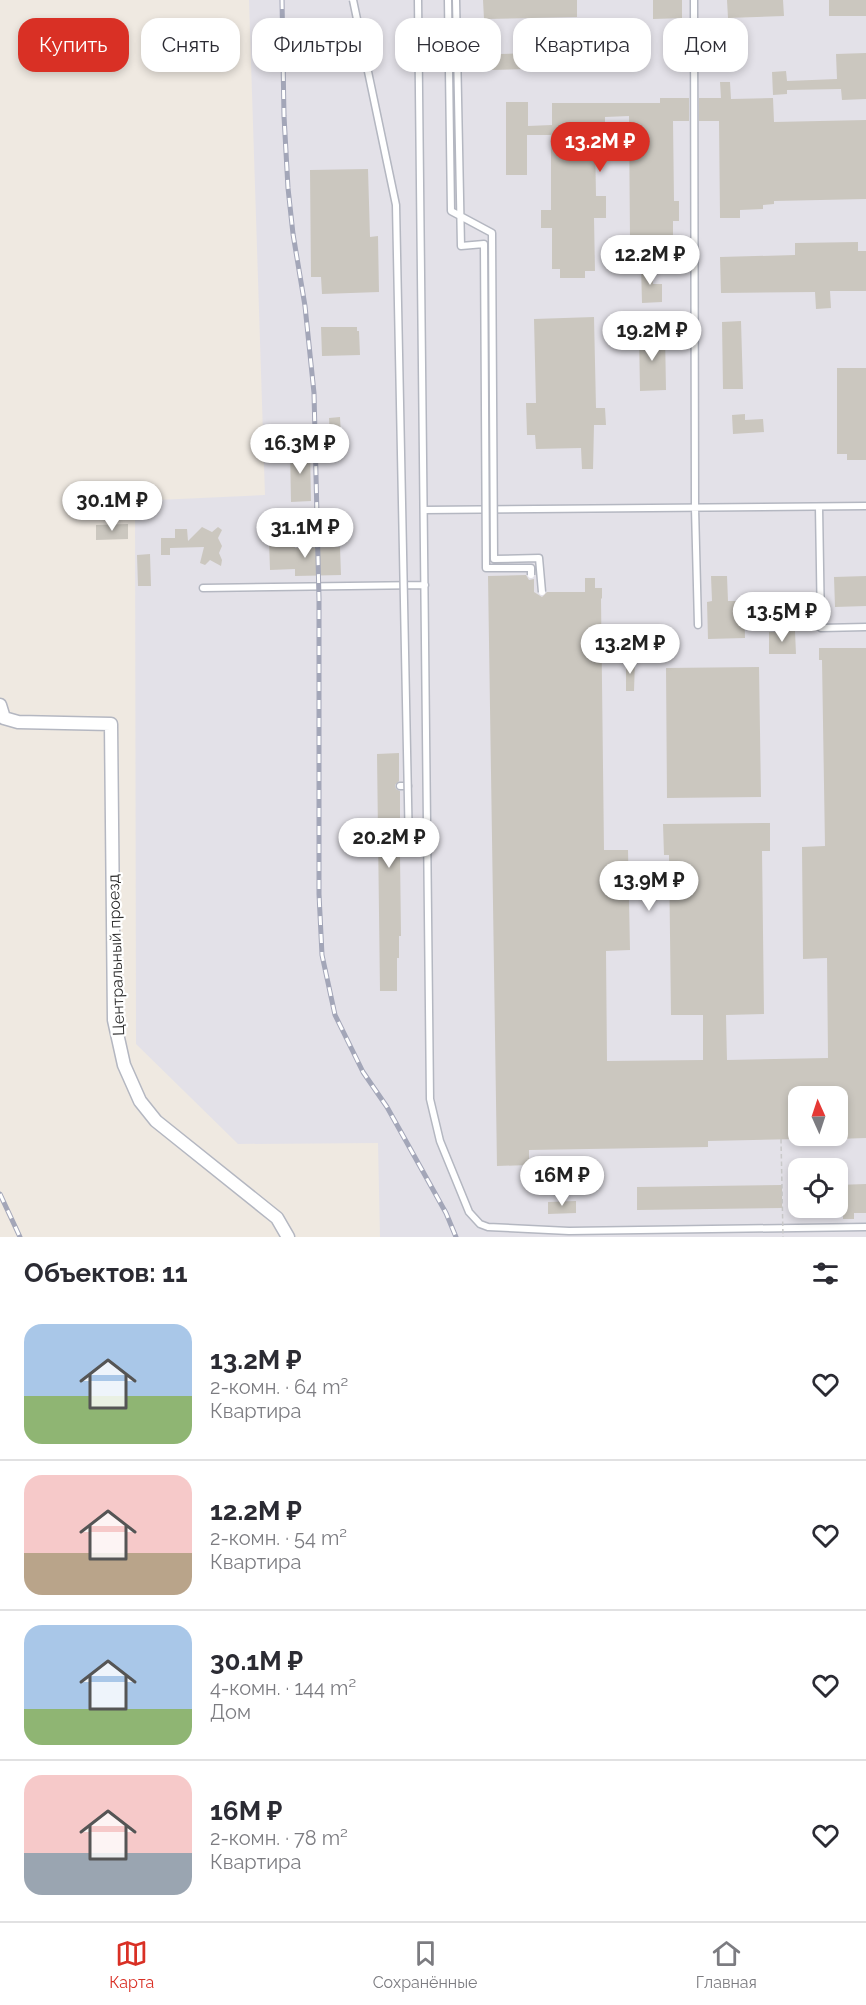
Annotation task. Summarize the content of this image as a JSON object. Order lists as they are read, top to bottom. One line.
{"streets":{"street":["Центральный проезд"]},"north":"top","page":{"chip":["Купить","Снять","Фильтры","Новое","Квартира","Дом"],"price":["13.2M ₽","12.2M ₽","19.2M ₽","16.3M ₽","30.1M ₽","31.1M ₽","13.5M ₽","13.2M ₽","20.2M ₽","13.9M ₽","16M ₽"],"heading":"Объектов: 11","list":[{"name":"13.2M ₽","note":"2-комн. · 64 m² · Квартира"},{"name":"12.2M ₽","note":"2-комн. · 54 m² · Квартира"},{"name":"30.1M ₽","note":"4-комн. · 144 m² · Дом"},{"name":"16M ₽","note":"2-комн. · 78 m² · Квартира"}],"tabs":["Карта","Сохранённые","Главная"]}}
